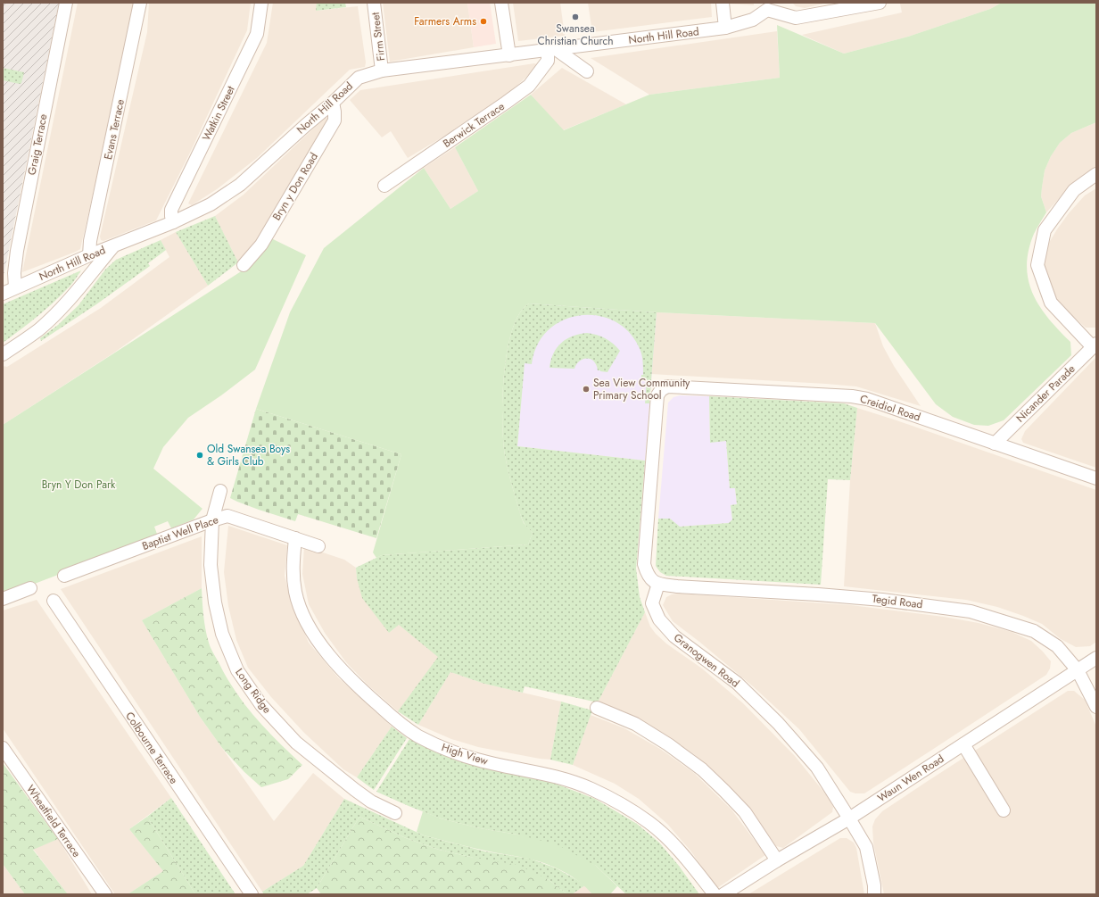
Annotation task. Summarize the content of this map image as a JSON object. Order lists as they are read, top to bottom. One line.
{"streets":{"street":["North Hill Road","Firm Street","Watkin Street","Berwick Terrace","Evans Terrace","Graig Terrace","Bryn y Don Road","Nicander Parade","Creidiol Road","Baptist Well Place","Tegid Road","Granogwen Road","Long Ridge","Colbourne Terrace","High View","Waun Wen Road","Wheatfield Terrace"]},"crossings":[["North Hill Road","Firm Street"],["North Hill Road","Watkin Street"],["North Hill Road","Berwick Terrace"],["North Hill Road","Evans Terrace"],["North Hill Road","Graig Terrace"],["North Hill Road","Bryn y Don Road"],["Nicander Parade","Creidiol Road"],["Creidiol Road","Tegid Road"],["Creidiol Road","Granogwen Road"],["Baptist Well Place","Long Ridge"],["Baptist Well Place","High View"],["Tegid Road","Granogwen Road"],["Tegid Road","Waun Wen Road"],["Granogwen Road","Waun Wen Road"]],"parks":["Bryn Y Don Park"],"places":["Swansea Christian Church","Farmers Arms","Sea View Community Primary School","Old Swansea Boys & Girls Club"]}
